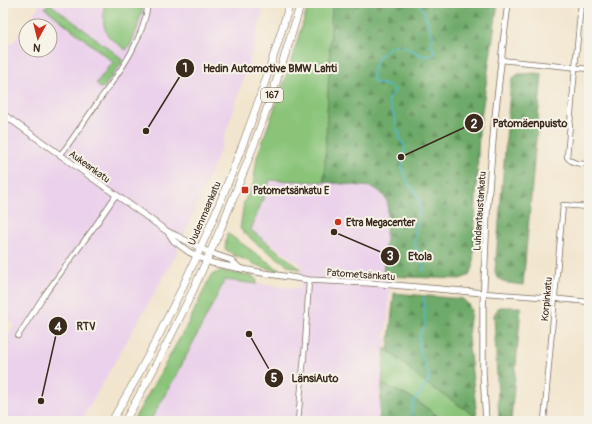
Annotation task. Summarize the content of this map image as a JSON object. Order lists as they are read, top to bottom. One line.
{"streets":{"main road":["167","Uudenmaankatu"],"street":["Aukeankatu","Luhdantaustankatu","Patometsänkatu","Korpinkatu"]},"crossings":[["167","Aukeankatu"],["167","Patometsänkatu"],["Aukeankatu","Uudenmaankatu"],["Aukeankatu","Patometsänkatu"],["Luhdantaustankatu","Patometsänkatu"],["Uudenmaankatu","Patometsänkatu"]],"places":{"other":["Hedin Automotive BMW Lahti","Patomäenpuisto","Etra Megacenter","Etola","LänsiAuto","RTV"],"transit":["Patometsänkatu E"]},"north":"bottom"}
